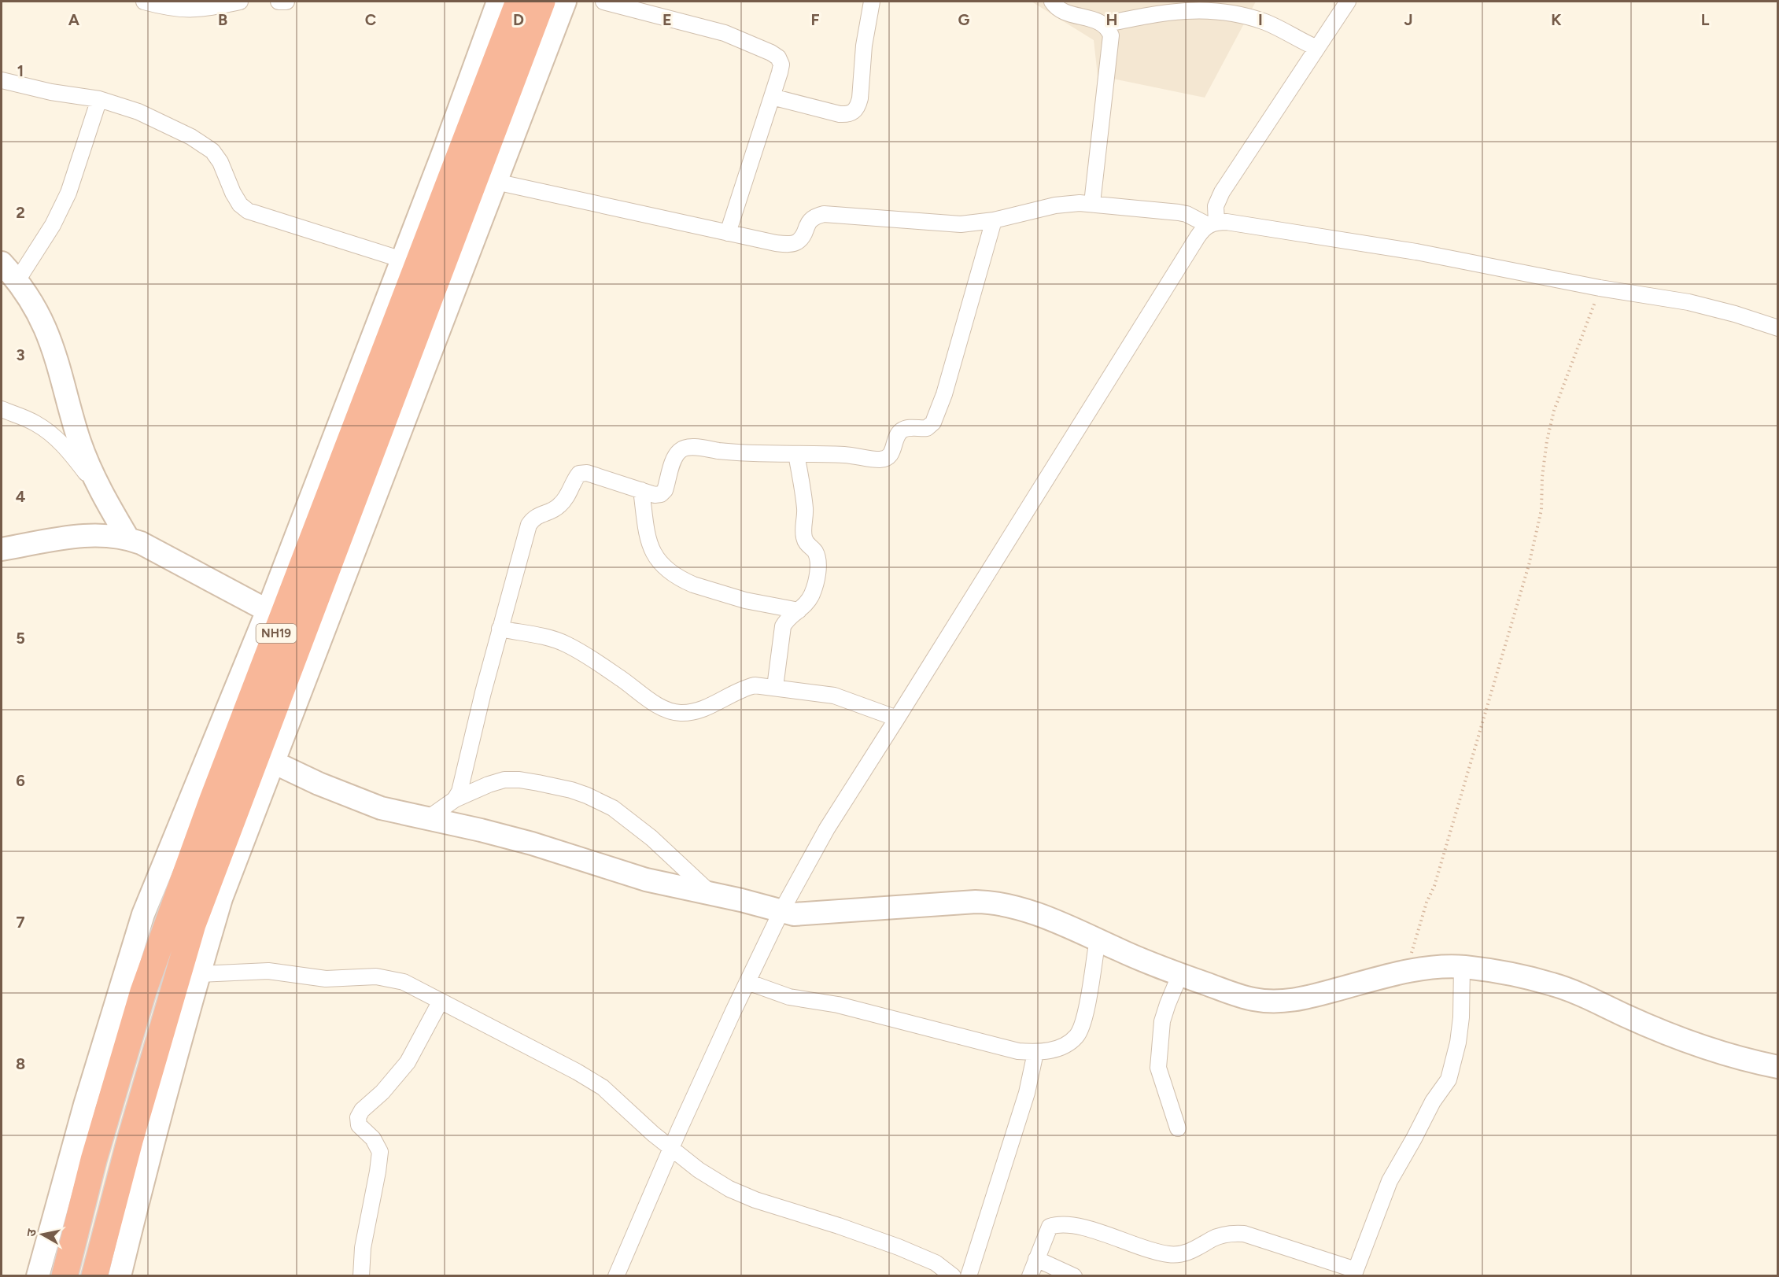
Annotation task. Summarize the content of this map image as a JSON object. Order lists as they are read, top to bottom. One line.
{"streets":{"highway":["NH19"]},"north":"left","grid":{"columns":["A","B","C","D","E","F","G","H","I","J","K","L"],"rows":["1","2","3","4","5","6","7","8"]}}
